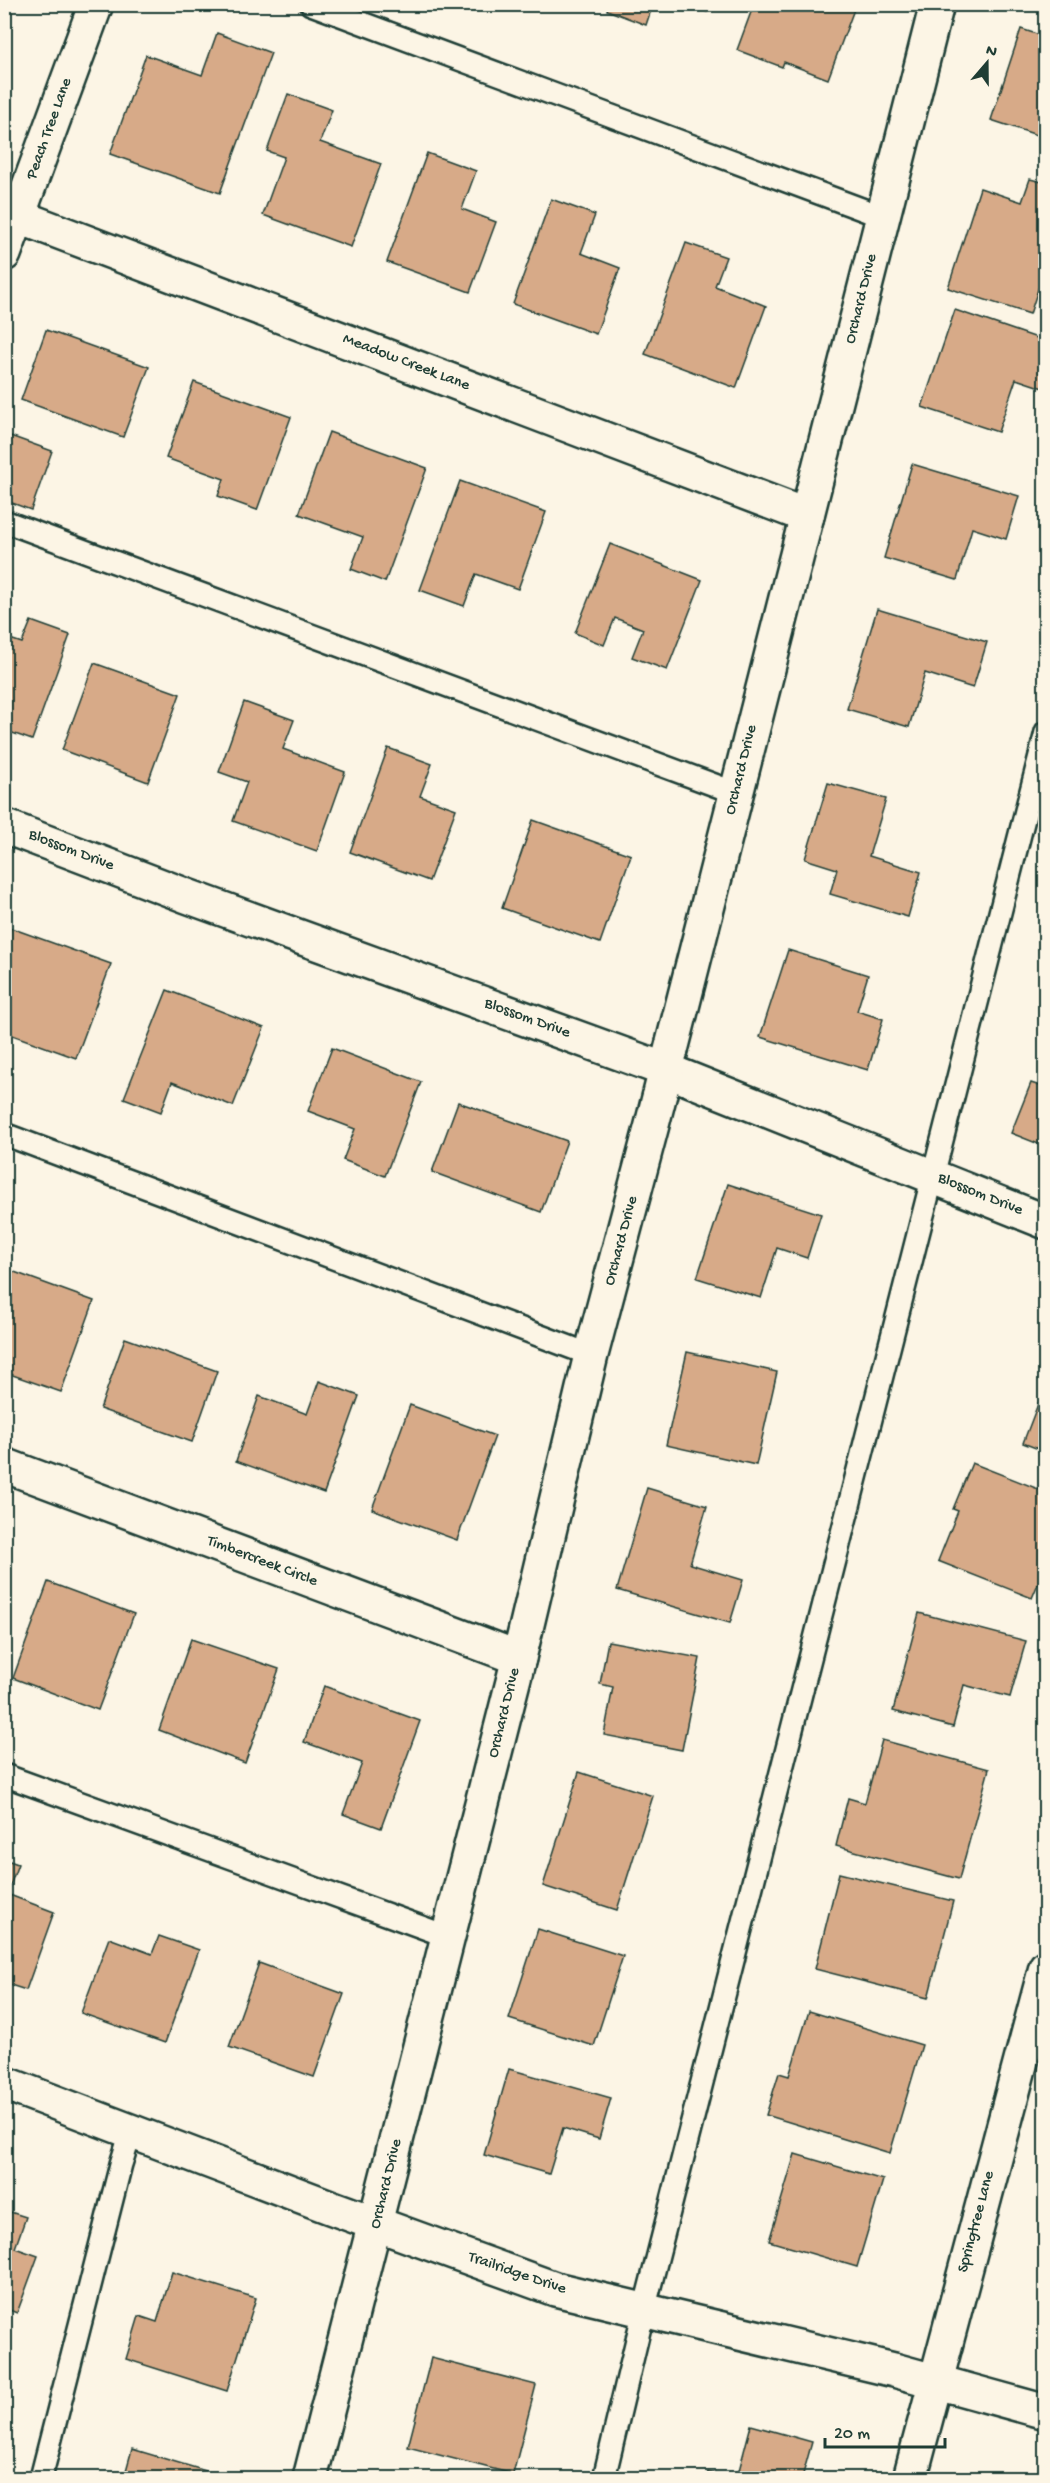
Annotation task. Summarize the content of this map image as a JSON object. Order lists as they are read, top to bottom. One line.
{"streets":{"street":["Peach Tree Lane","Orchard Drive","Meadow Creek Lane","Blossom Drive","Timbercreek Circle","Springtree Lane","Trailridge Drive"]},"crossings":[["Peach Tree Lane","Meadow Creek Lane"],["Orchard Drive","Meadow Creek Lane"],["Orchard Drive","Blossom Drive"],["Orchard Drive","Timbercreek Circle"],["Orchard Drive","Trailridge Drive"],["Springtree Lane","Trailridge Drive"]],"scale_bar":"20 m","north":"top"}
